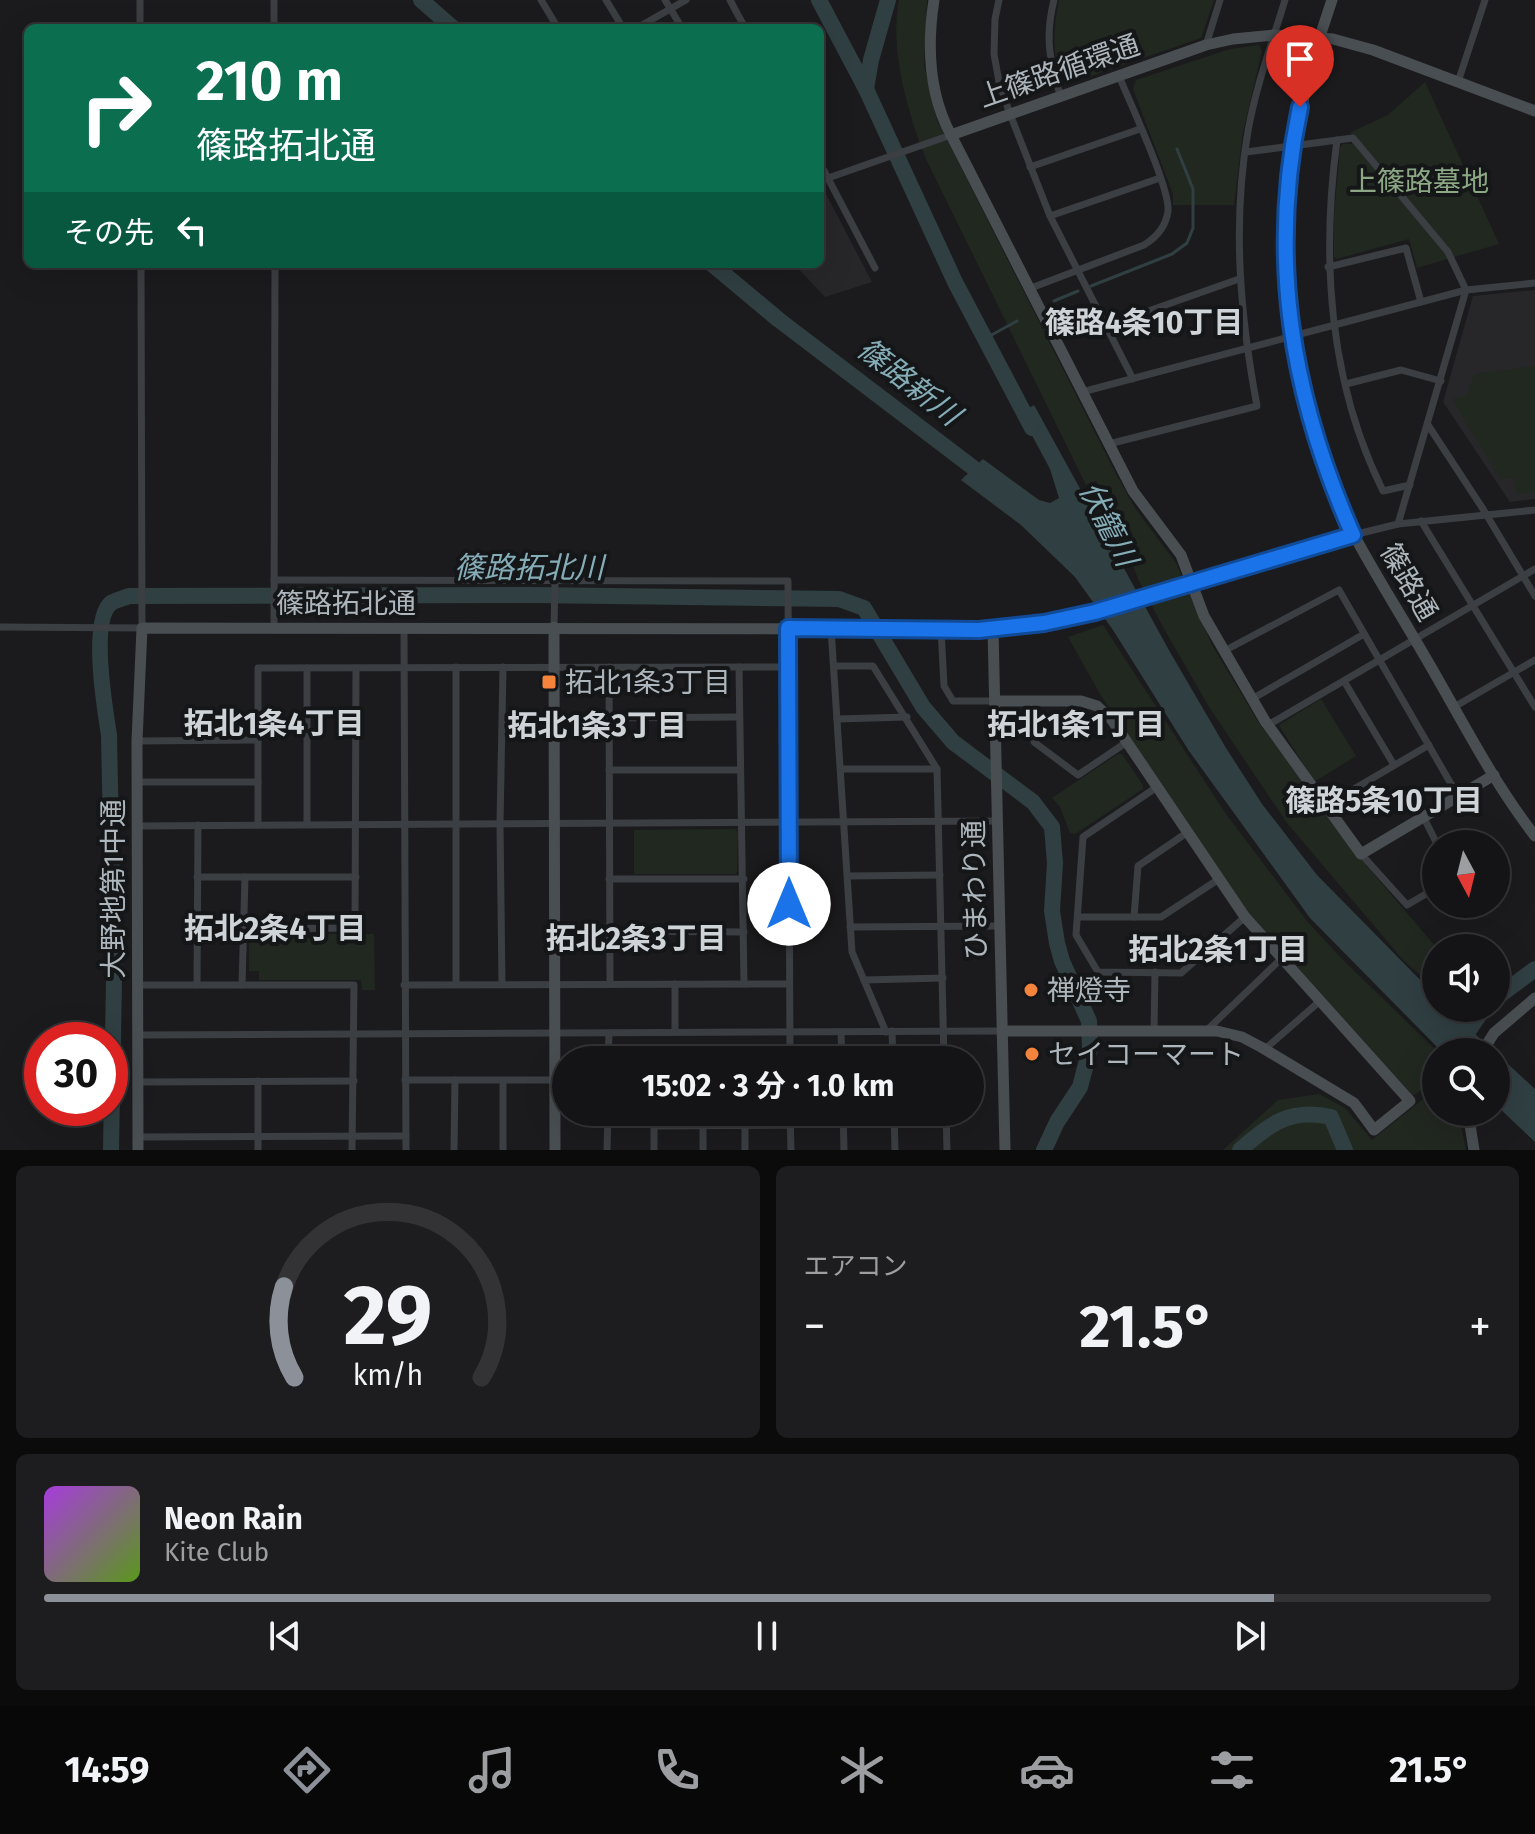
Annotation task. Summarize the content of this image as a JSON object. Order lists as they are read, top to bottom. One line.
{"streets":{"street":["上篠路循環通","篠路通","篠路拓北通","大野地第1中通","ひまわり通"]},"crossings":[["上篠路循環通","篠路通"],["篠路通","篠路拓北通"],["篠路拓北通","大野地第1中通"],["篠路拓北通","ひまわり通"]],"districts":["篠路4条10丁目","拓北1条4丁目","拓北1条1丁目","拓北1条3丁目","篠路5条10丁目","拓北2条4丁目","拓北2条3丁目","拓北2条1丁目"],"water":["篠路新川","伏籠川","篠路拓北川"],"parks":["上篠路墓地"],"places":{"transit":["拓北1条3丁目"],"other":["禅燈寺","セイコーマート"]},"north":"bottom","page":{"turn":["210 m","篠路拓北通"],"then":"その先","limit":"30","trip":"15:02 · 3 分 · 1.0 km","tile":"エアコン","heat":["−","21.5°","+"],"song":["Neon Rain","Kite Club"],"tabs":["14:59","21.5°"],"gauge":["29","km/h"]}}
